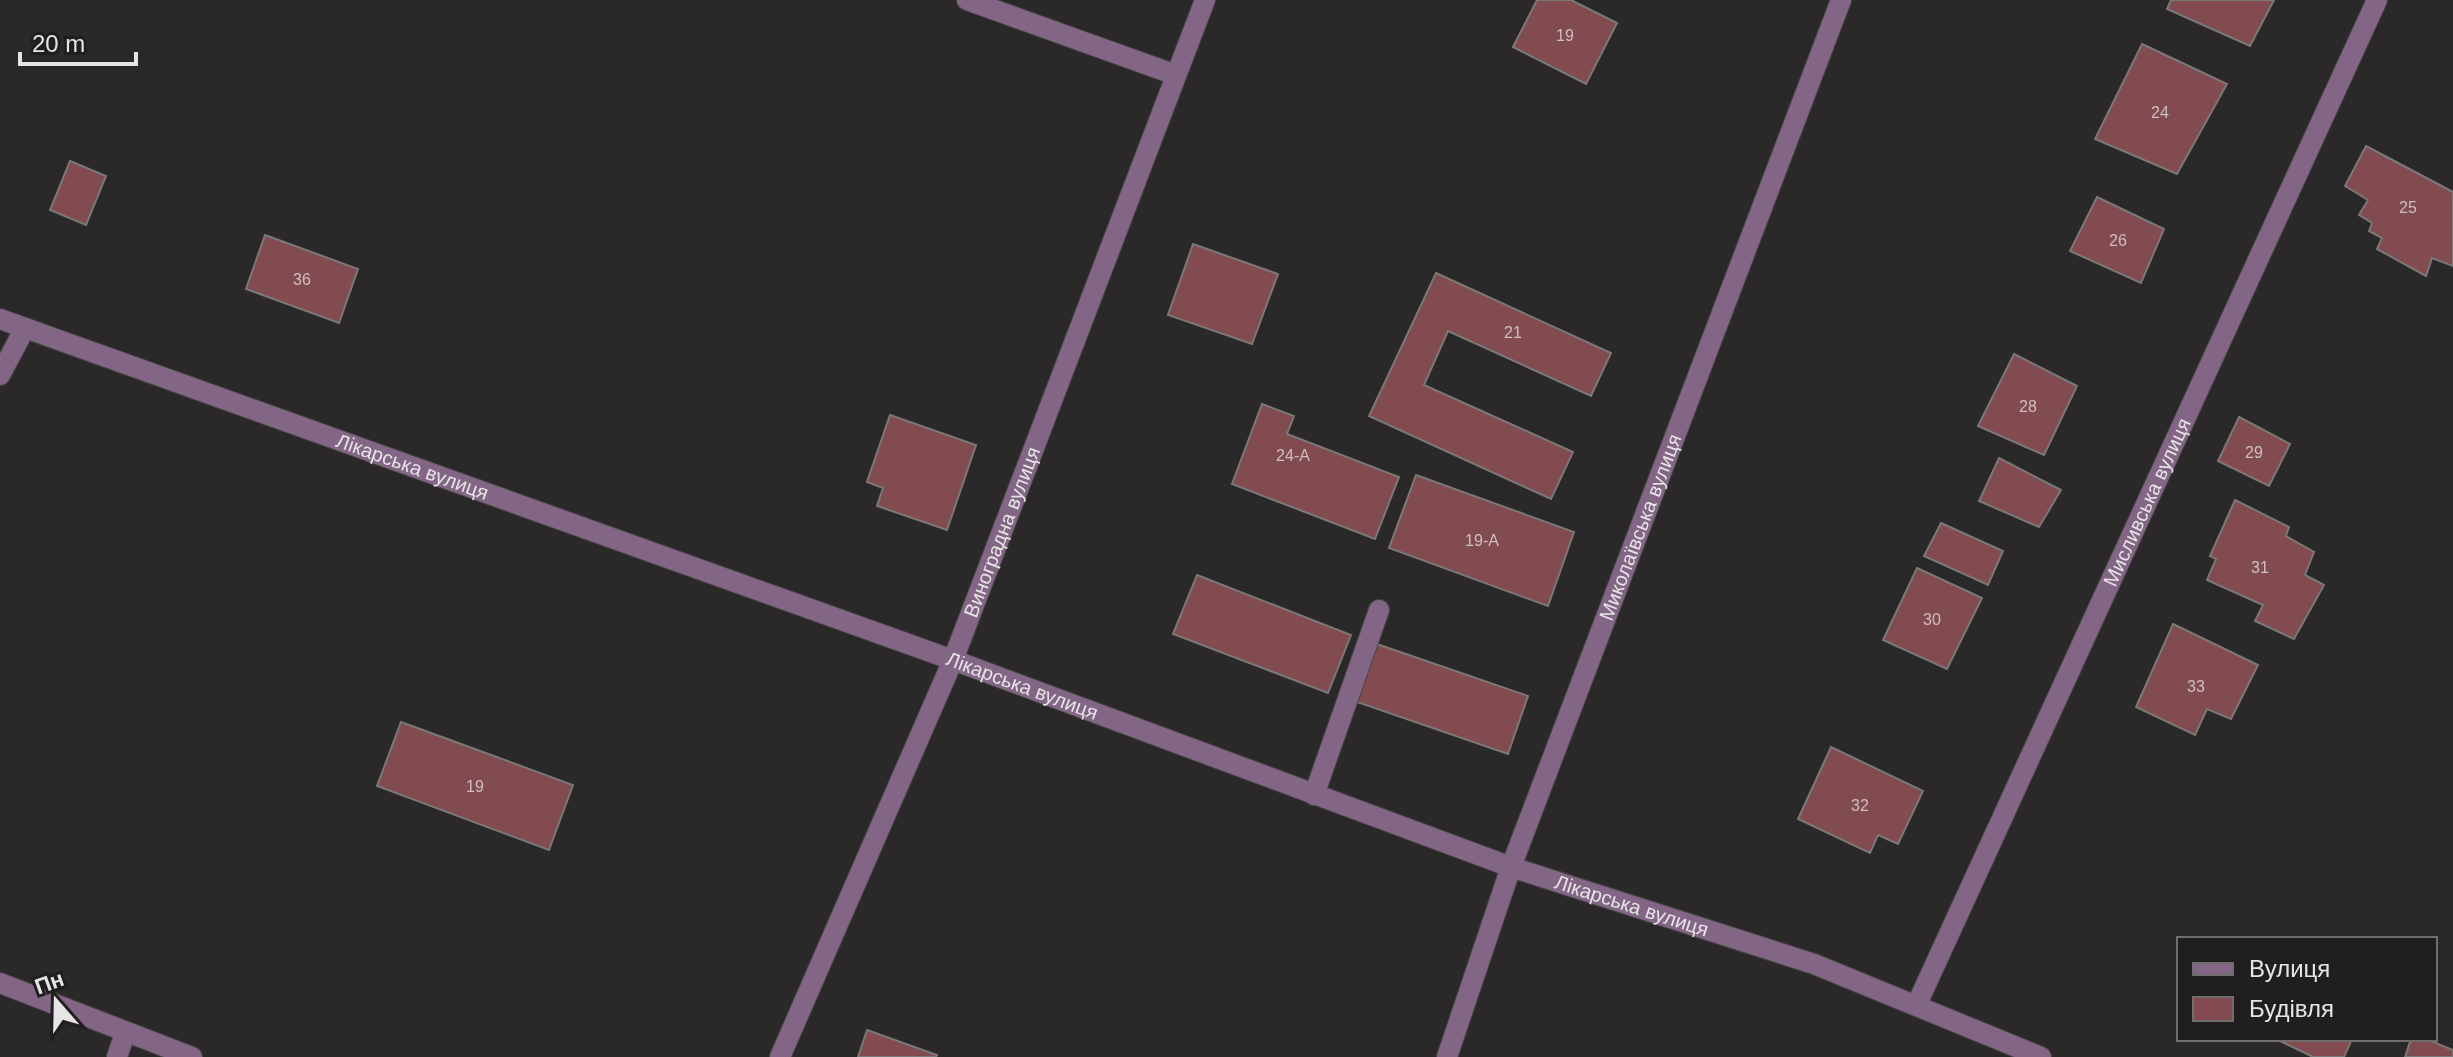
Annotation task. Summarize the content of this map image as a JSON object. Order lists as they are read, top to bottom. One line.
{"streets":{"street":["Лікарська вулиця","Мисливська вулиця","Миколаївська вулиця","Виноградна вулиця"]},"crossings":[["Лікарська вулиця","Мисливська вулиця"],["Лікарська вулиця","Миколаївська вулиця"],["Лікарська вулиця","Виноградна вулиця"]],"house_numbers":["19","24","25","26","36","21","28","29","24-А","19-А","31","30","33","19","32"],"legend":["Вулиця","Будівля"],"scale_bar":"20 m","north":"top"}
